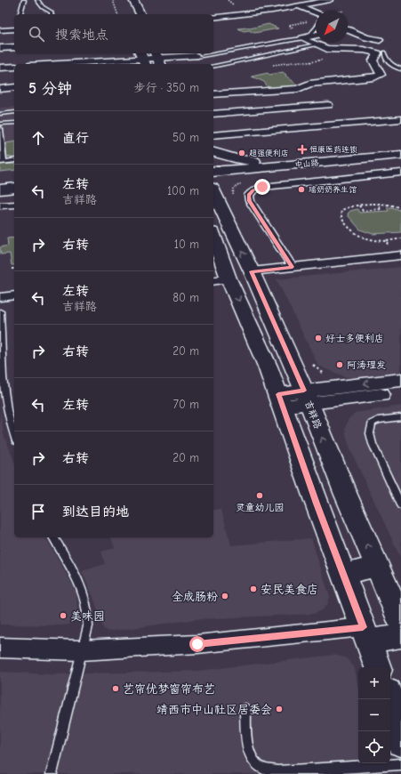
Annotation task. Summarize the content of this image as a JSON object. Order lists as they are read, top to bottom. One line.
{"streets":{"main road":["中山路","吉祥路"]},"places":{"health":["恒康医药连锁"],"other":["超强便利店","瑶奶奶养生馆","好士多便利店","阿涛理发","灵童幼儿园","安民美食店","全成肠粉","美味园","艺帘优梦窗帘布艺","靖西市中山社区居委会"]},"north":"bottom left","page":{"search":"搜索地点","heading":["5 分钟","步行 · 350 m"],"list":[["直行","50 m"],["左转","吉祥路","100 m"],["右转","10 m"],["左转","吉祥路","80 m"],["右转","20 m"],["左转","70 m"],["右转","20 m"],"到达目的地"],"map_buttons":["+","−"]}}
